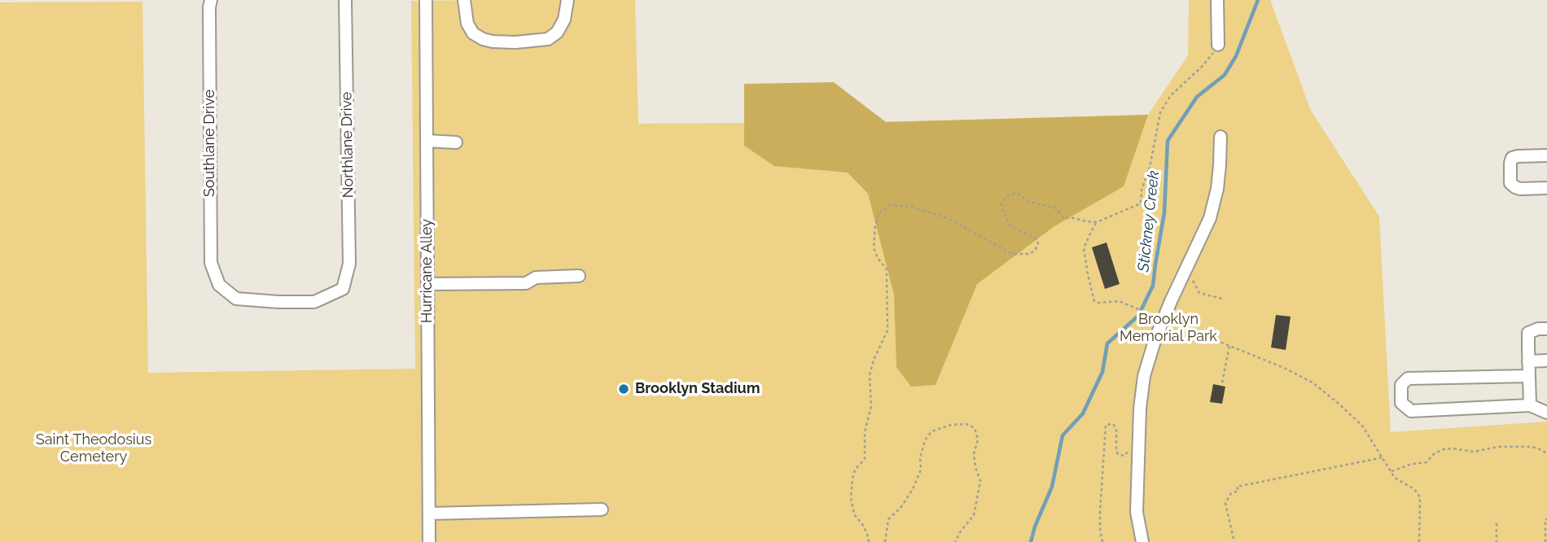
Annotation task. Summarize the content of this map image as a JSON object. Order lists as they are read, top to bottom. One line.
{"streets":{"street":["Southlane Drive","Northlane Drive","Hurricane Alley"]},"crossings":[["Southlane Drive","Northlane Drive"]],"water":["Stickney Creek"],"parks":["Brooklyn Memorial Park","Saint Theodosius Cemetery"],"places":["Brooklyn Stadium"]}
